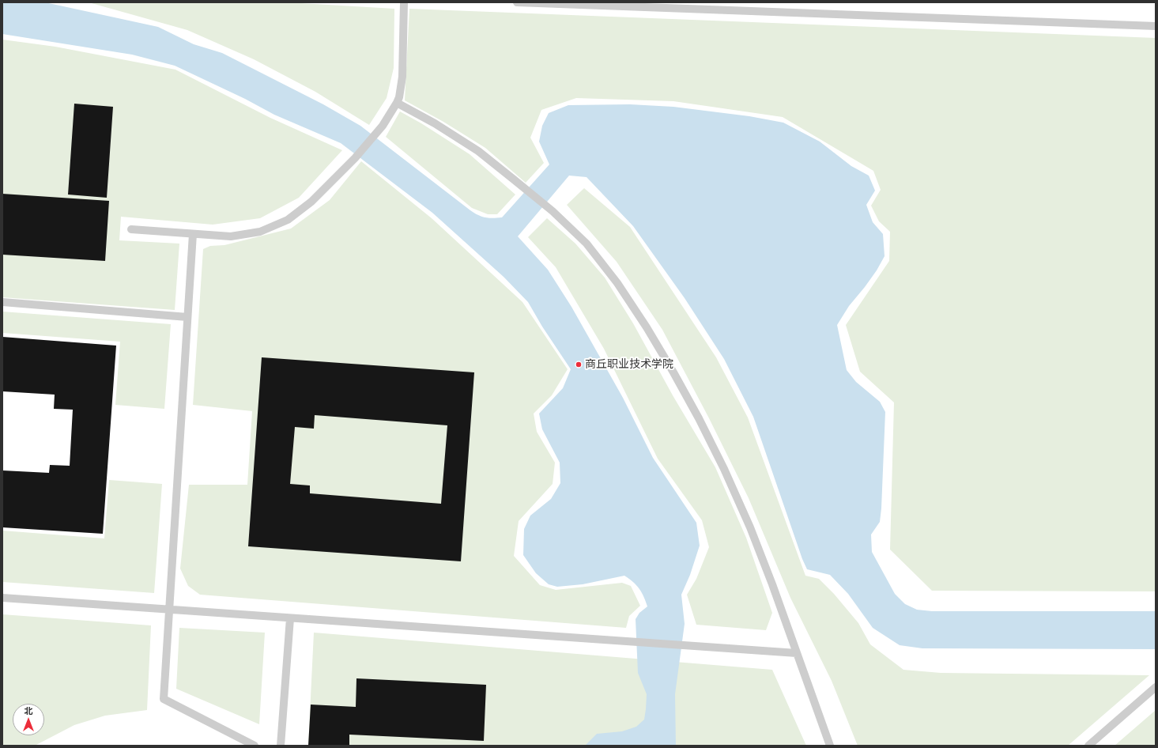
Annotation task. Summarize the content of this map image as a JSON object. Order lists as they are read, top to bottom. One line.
{"places":["商丘职业技术学院"],"north":"top"}
